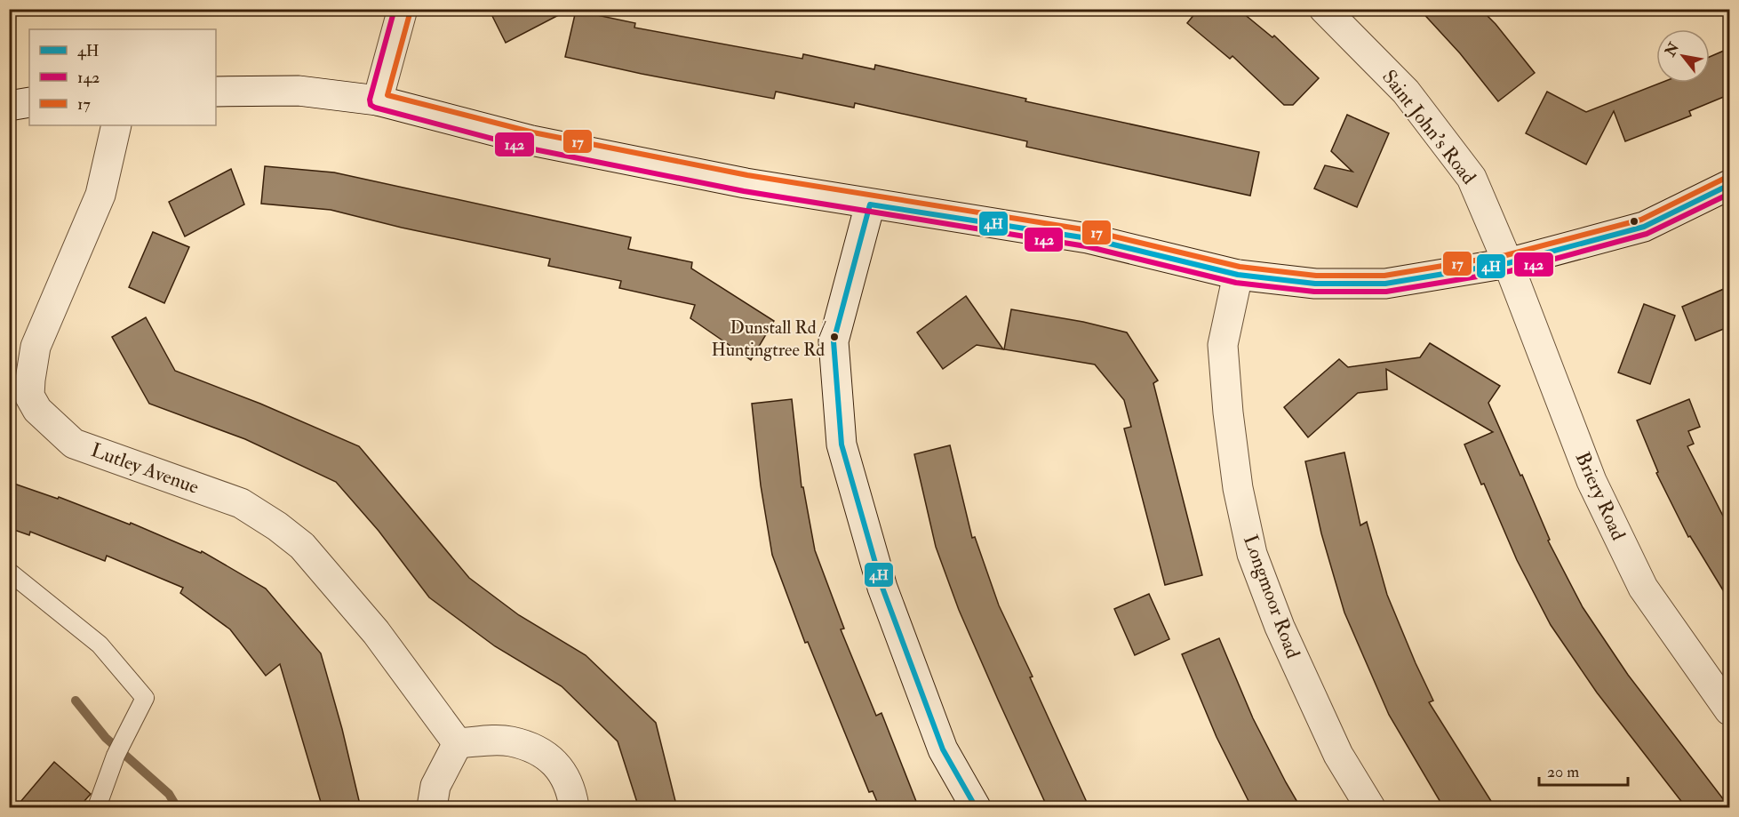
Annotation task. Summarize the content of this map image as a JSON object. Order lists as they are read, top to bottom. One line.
{"streets":{"street":["Saint John's Road","Lutley Avenue","Briery Road","Longmoor Road"]},"crossings":[["Saint John's Road","Briery Road"]],"places":["Dunstall Rd / Huntingtree Rd"],"lines":["transit line 142","transit line 17","transit line 4H"],"legend":["4H","142","17"],"scale_bar":"20 m","north":"top left"}
